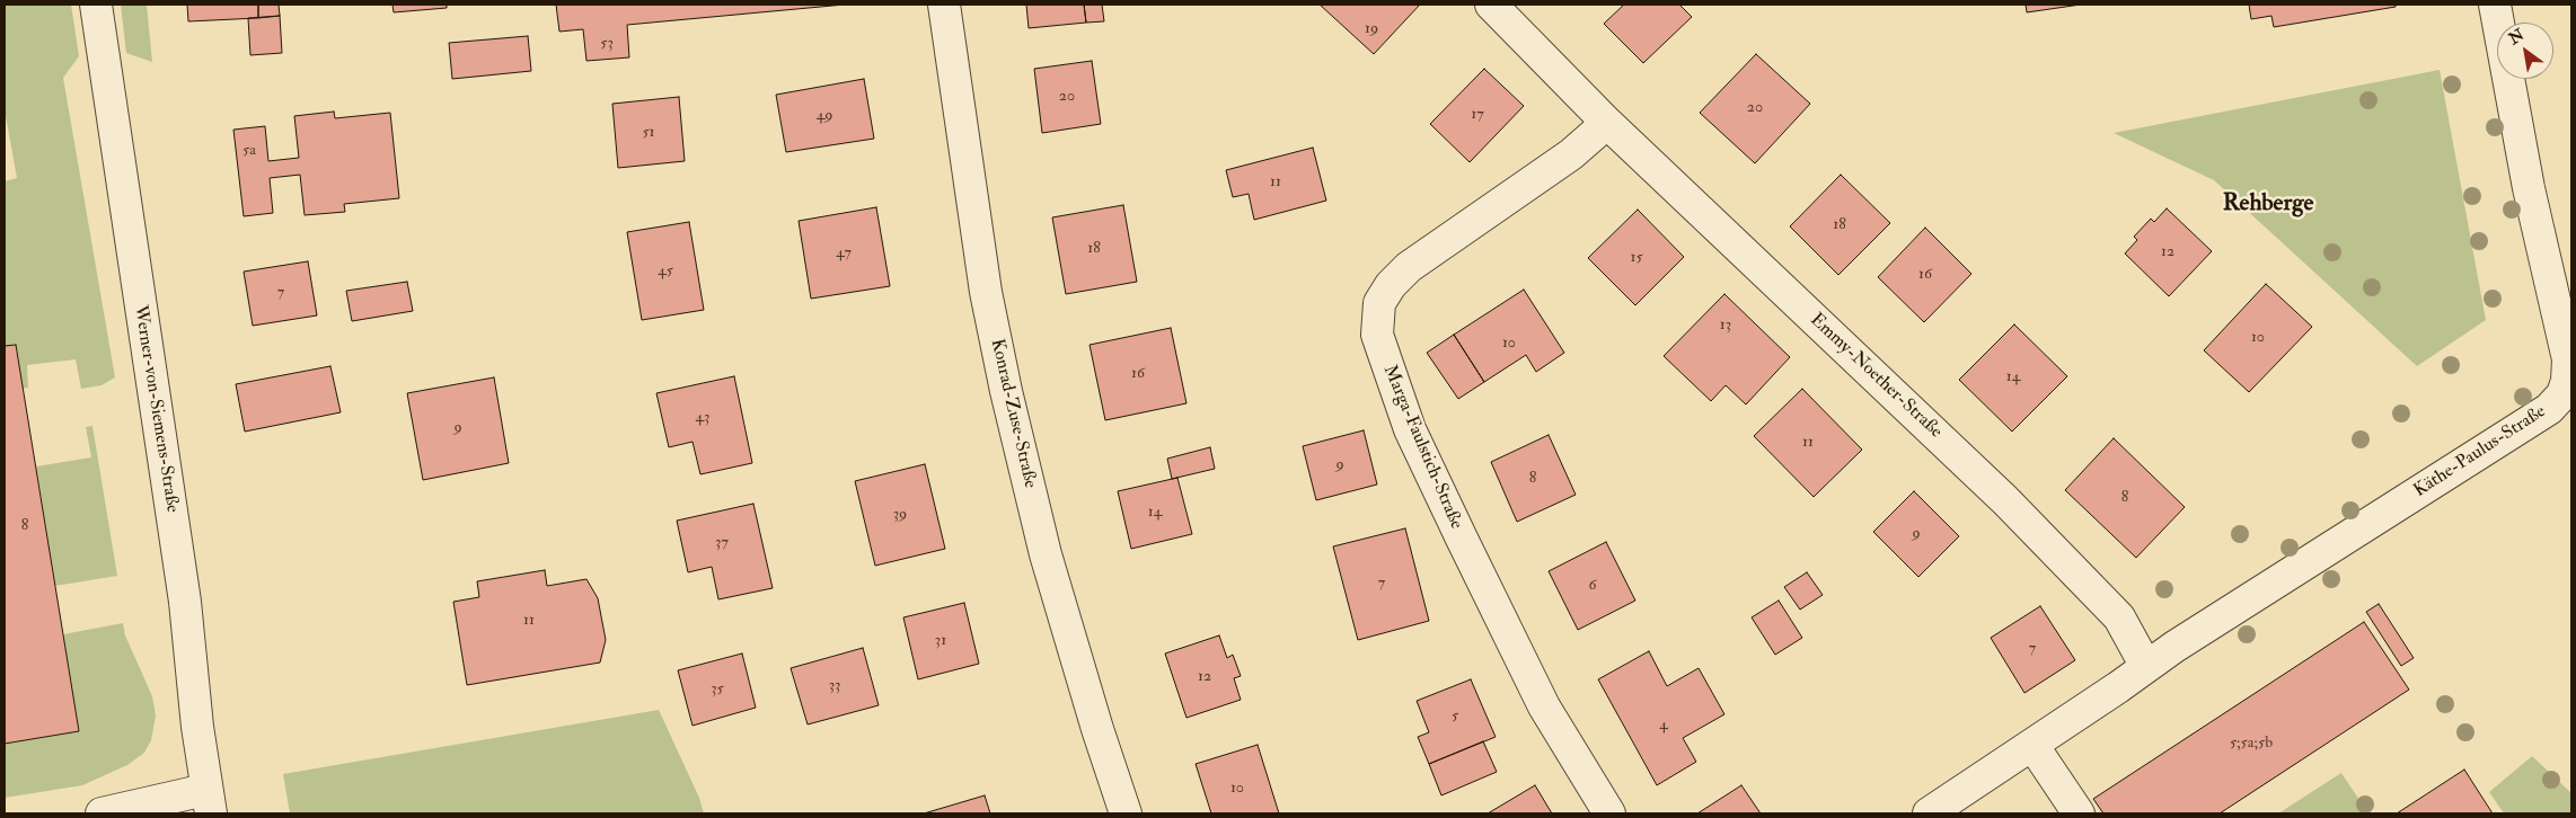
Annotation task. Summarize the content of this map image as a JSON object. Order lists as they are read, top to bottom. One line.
{"streets":{"street":["Emmy-Noether-Straße","Werner-von-Siemens-Straße","Konrad-Zuse-Straße","Marga-Faulstich-Straße","Käthe-Paulus-Straße"]},"crossings":[["Emmy-Noether-Straße","Marga-Faulstich-Straße"],["Emmy-Noether-Straße","Käthe-Paulus-Straße"]],"districts":["Rehberge"],"house_numbers":["19","53","20","20","17","49","51","5a","11","18","18","12","47","15","45","16","7","13","10","10","16","14","43","9","11","9","8","8","14","39","8","9","37","7","6","11","31","7","12","33","35","5","4","5;5a;5b","10"],"north":"top left"}
